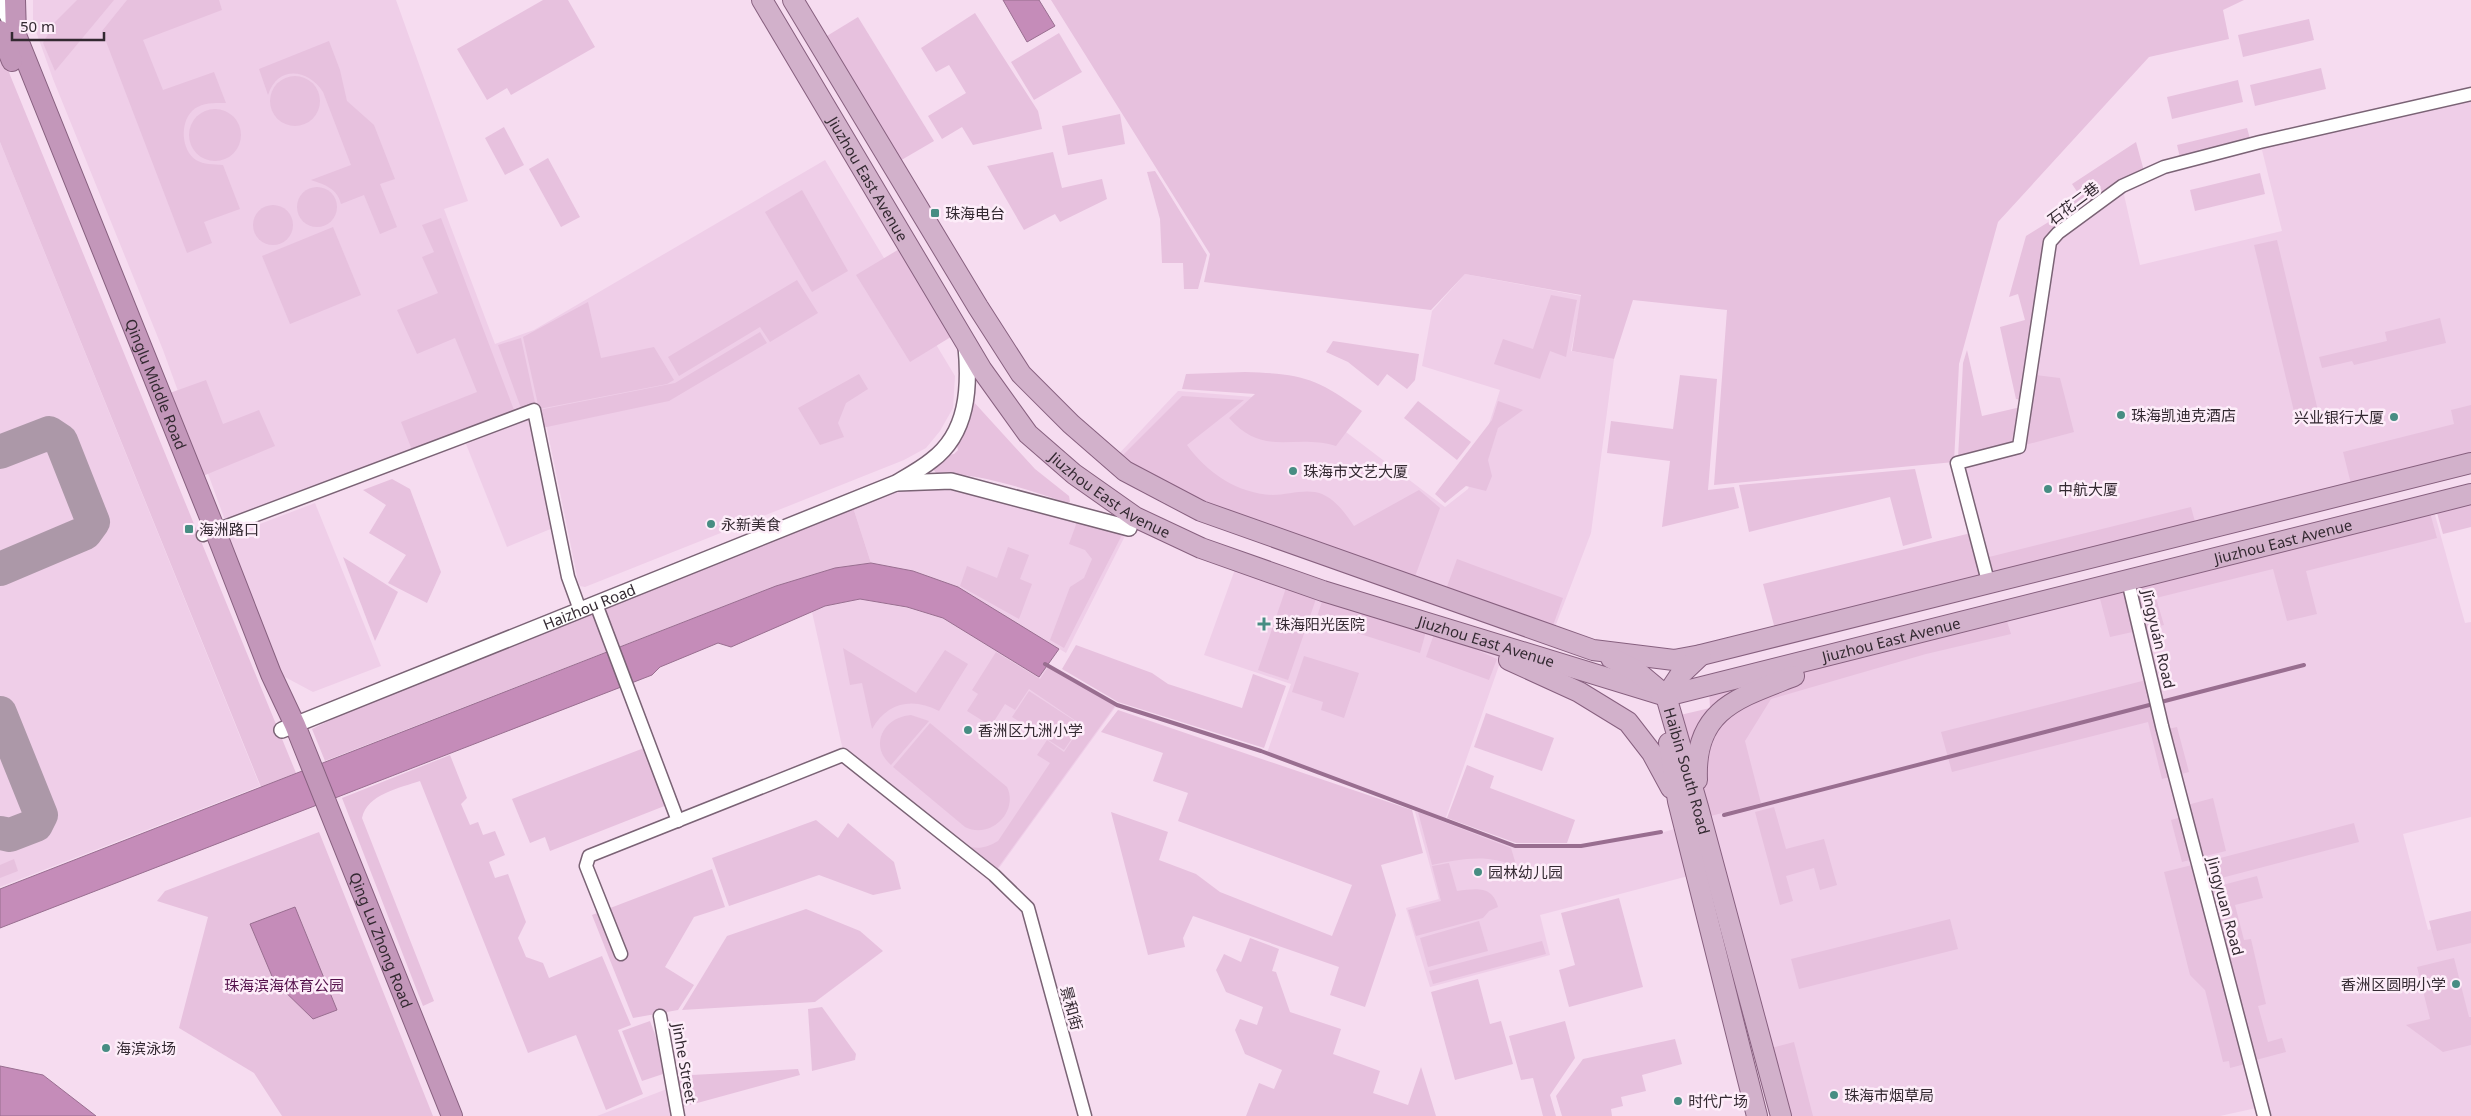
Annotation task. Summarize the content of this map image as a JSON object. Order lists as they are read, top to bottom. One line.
{"streets":{"highway":["Qinglu Middle Road","Qing Lu Zhong Road"],"main road":["Jiuzhou East Avenue","Haibin South Road"],"street":["石花二巷","Haizhou Road","Jǐngyuán Road","Jingyuan Road","景和街","Jinhe Street"]},"crossings":[["Jiuzhou East Avenue","石花二巷"],["Jiuzhou East Avenue","Jǐngyuán Road"],["Jiuzhou East Avenue","Haibin South Road"],["Qinglu Middle Road","Haizhou Road"],["Qinglu Middle Road","Qing Lu Zhong Road"],["Jǐngyuán Road","Jingyuan Road"]],"parks":["珠海滨海体育公园"],"places":{"transit":["珠海电台","海洲路口"],"other":["珠海凯迪克酒店","兴业银行大厦","珠海市文艺大厦","中航大厦","永新美食","香洲区九洲小学","园林幼儿园","香洲区圆明小学","海滨泳场","珠海市烟草局","时代广场"],"health":["珠海阳光医院"]},"scale_bar":"50 m"}
